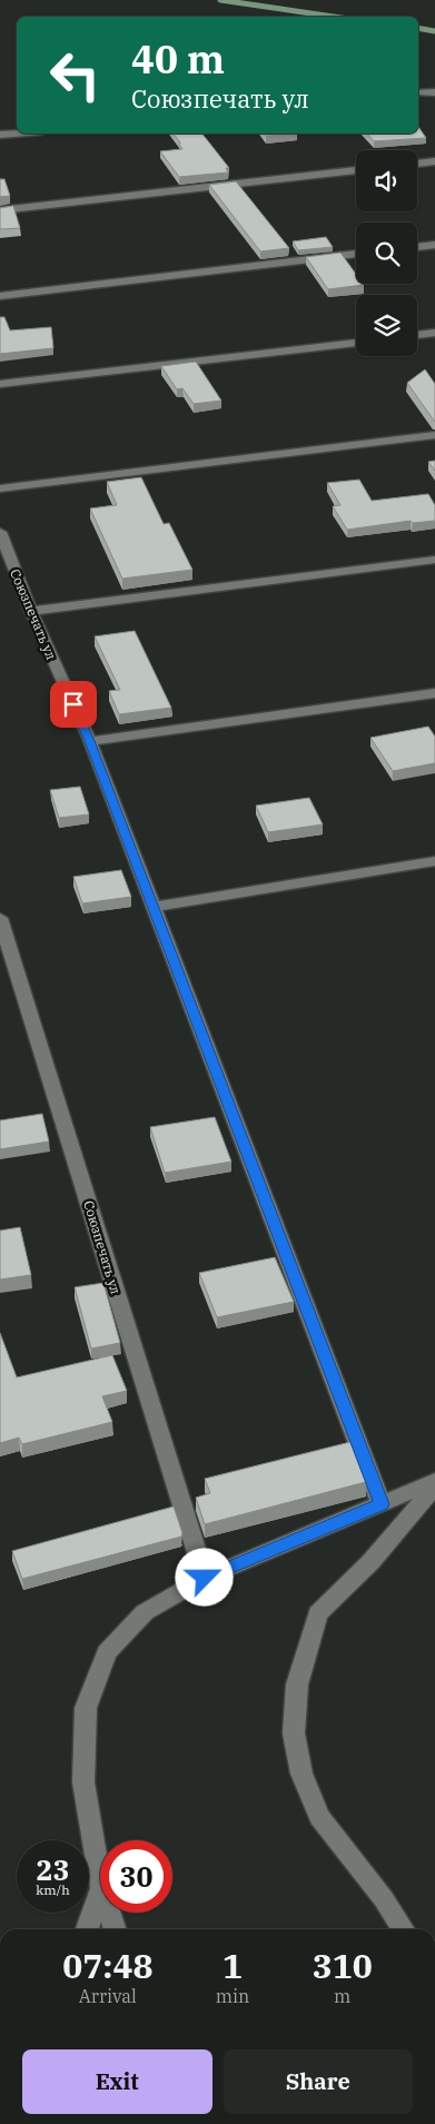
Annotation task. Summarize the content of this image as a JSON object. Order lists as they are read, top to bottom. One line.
{"streets":{"street":["Союзпечать ул"]},"page":{"turn":["40 m","Союзпечать ул"],"speed":"23 km/h","limit":"30","eta":["07:48","Arrival","1","min","310","m"],"buttons":["Exit","Share"]}}
